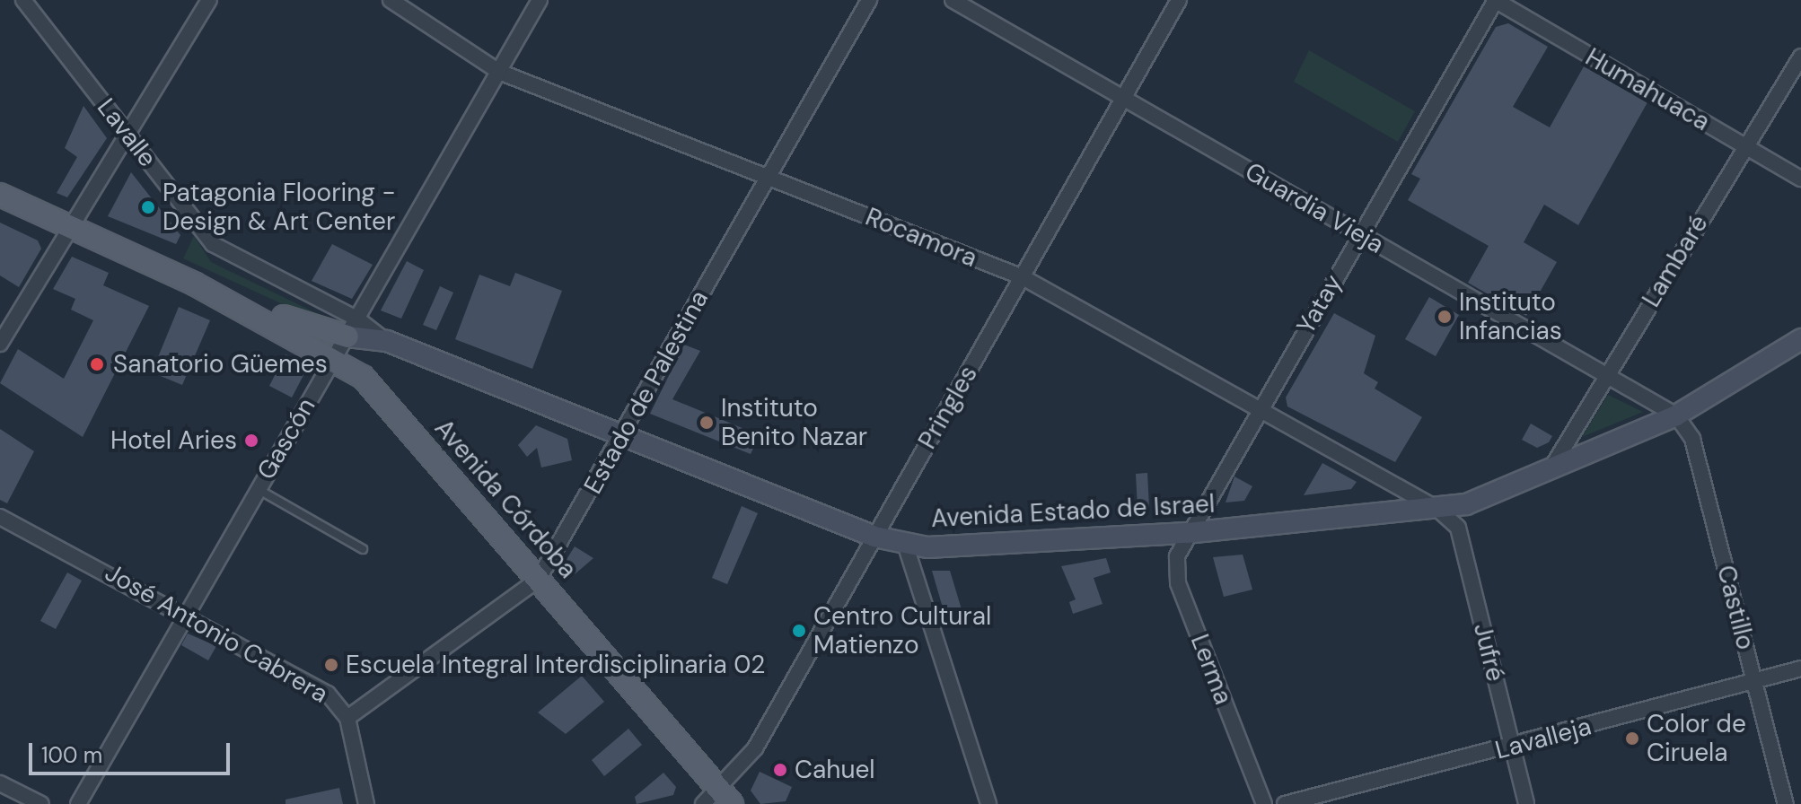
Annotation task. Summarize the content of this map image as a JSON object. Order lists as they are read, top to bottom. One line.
{"streets":{"main road":["Avenida Córdoba","Avenida Estado de Israel"],"street":["Humahuaca","Lavalle","Guardia Vieja","Rocamora","Lambaré","Yatay","Estado de Palestina","Pringles","Gascón","Castillo","José Antonio Cabrera","Jufré","Lerma","Lavalleja"]},"crossings":[["Humahuaca","Lambaré"],["Humahuaca","Yatay"],["Lavalle","Gascón"],["Lavalle","Avenida Córdoba"],["Lavalle","Avenida Estado de Israel"],["Guardia Vieja","Lambaré"],["Guardia Vieja","Yatay"],["Guardia Vieja","Pringles"],["Guardia Vieja","Avenida Estado de Israel"],["Guardia Vieja","Castillo"],["Rocamora","Yatay"],["Rocamora","Estado de Palestina"],["Rocamora","Pringles"],["Rocamora","Gascón"],["Rocamora","Avenida Estado de Israel"],["Rocamora","Jufré"],["Lambaré","Avenida Estado de Israel"],["Yatay","Avenida Estado de Israel"],["Yatay","Lerma"],["Estado de Palestina","Avenida Córdoba"],["Estado de Palestina","Avenida Estado de Israel"],["Estado de Palestina","José Antonio Cabrera"],["Pringles","Avenida Córdoba"],["Pringles","Avenida Estado de Israel"],["Gascón","Avenida Córdoba"],["Gascón","Avenida Estado de Israel"],["Gascón","José Antonio Cabrera"],["Avenida Córdoba","Avenida Estado de Israel"],["Avenida Estado de Israel","Castillo"],["Avenida Estado de Israel","Jufré"],["Avenida Estado de Israel","Lerma"],["Castillo","Lavalleja"],["Jufré","Lavalleja"]],"places":["Patagonia Flooring - Design & Art Center","Instituto Infancias","Sanatorio Güemes","Instituto Benito Nazar","Hotel Aries","Centro Cultural Matienzo","Escuela Integral Interdisciplinaria 02","Color de Ciruela","Cahuel"],"scale_bar":"100 m"}
